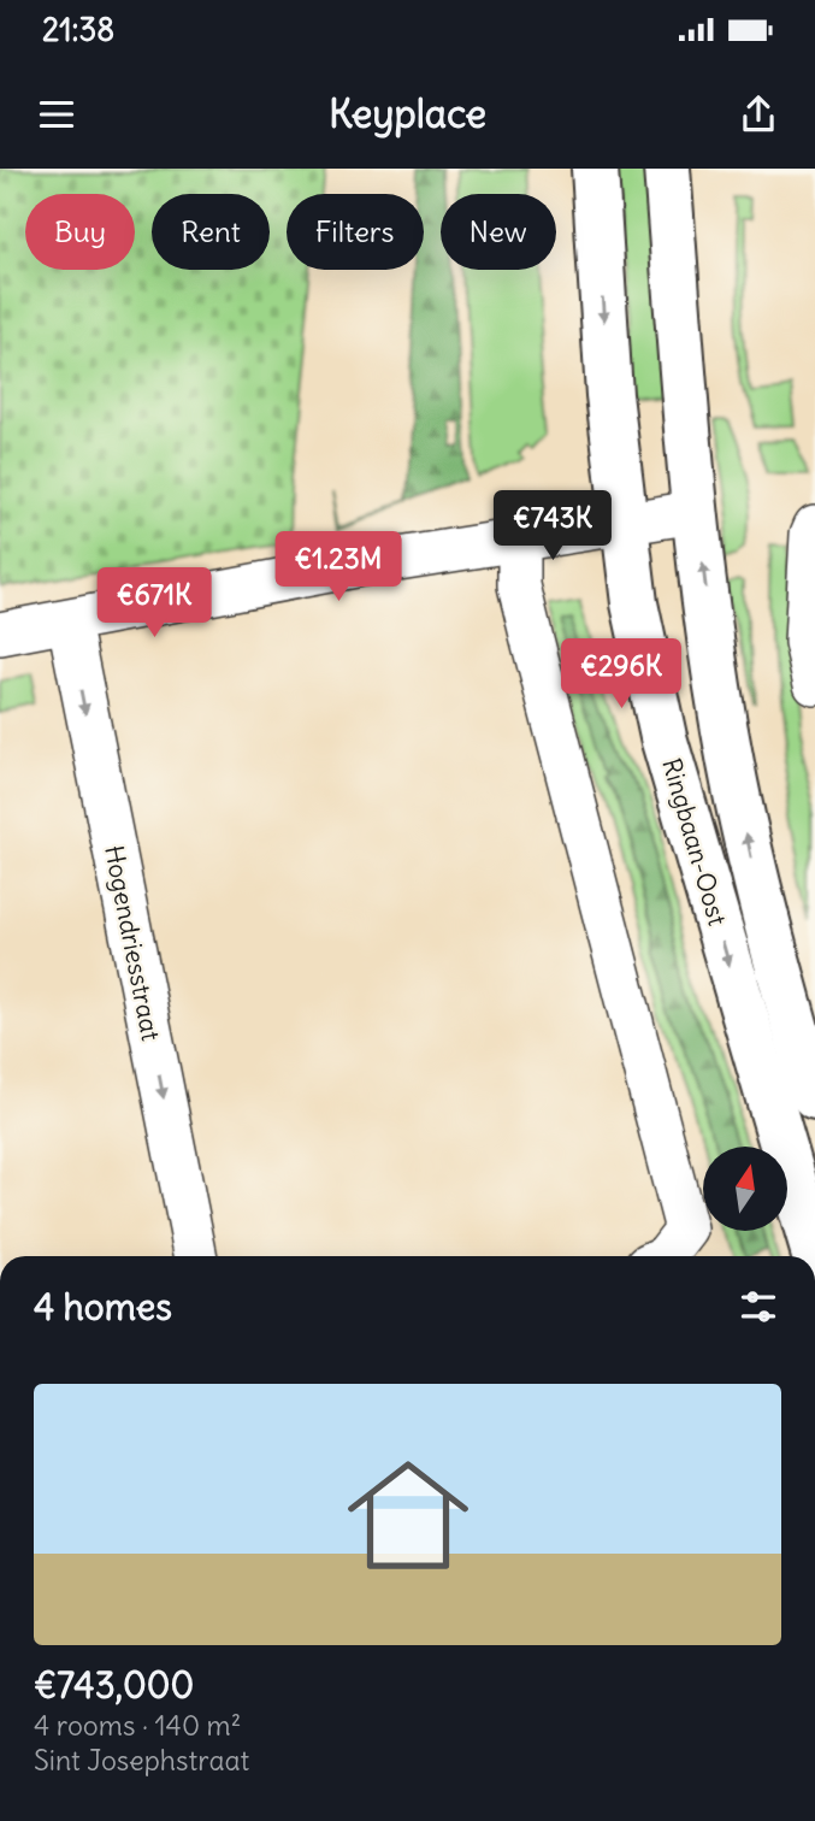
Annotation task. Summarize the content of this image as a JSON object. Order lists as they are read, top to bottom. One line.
{"streets":{"main road":["Ringbaan-Oost"],"street":["Hogendriesstraat"]},"one_way":["Hogendriesstraat"],"north":"top","page":{"status":"21:38","header":"Keyplace","chip":["Buy","Rent","Filters","New"],"price":["€743K","€1.23M","€671K","€296K"],"heading":"4 homes","list":[{"name":"€743,000","note":"4 rooms · 140 m² · Sint Josephstraat"}]}}
